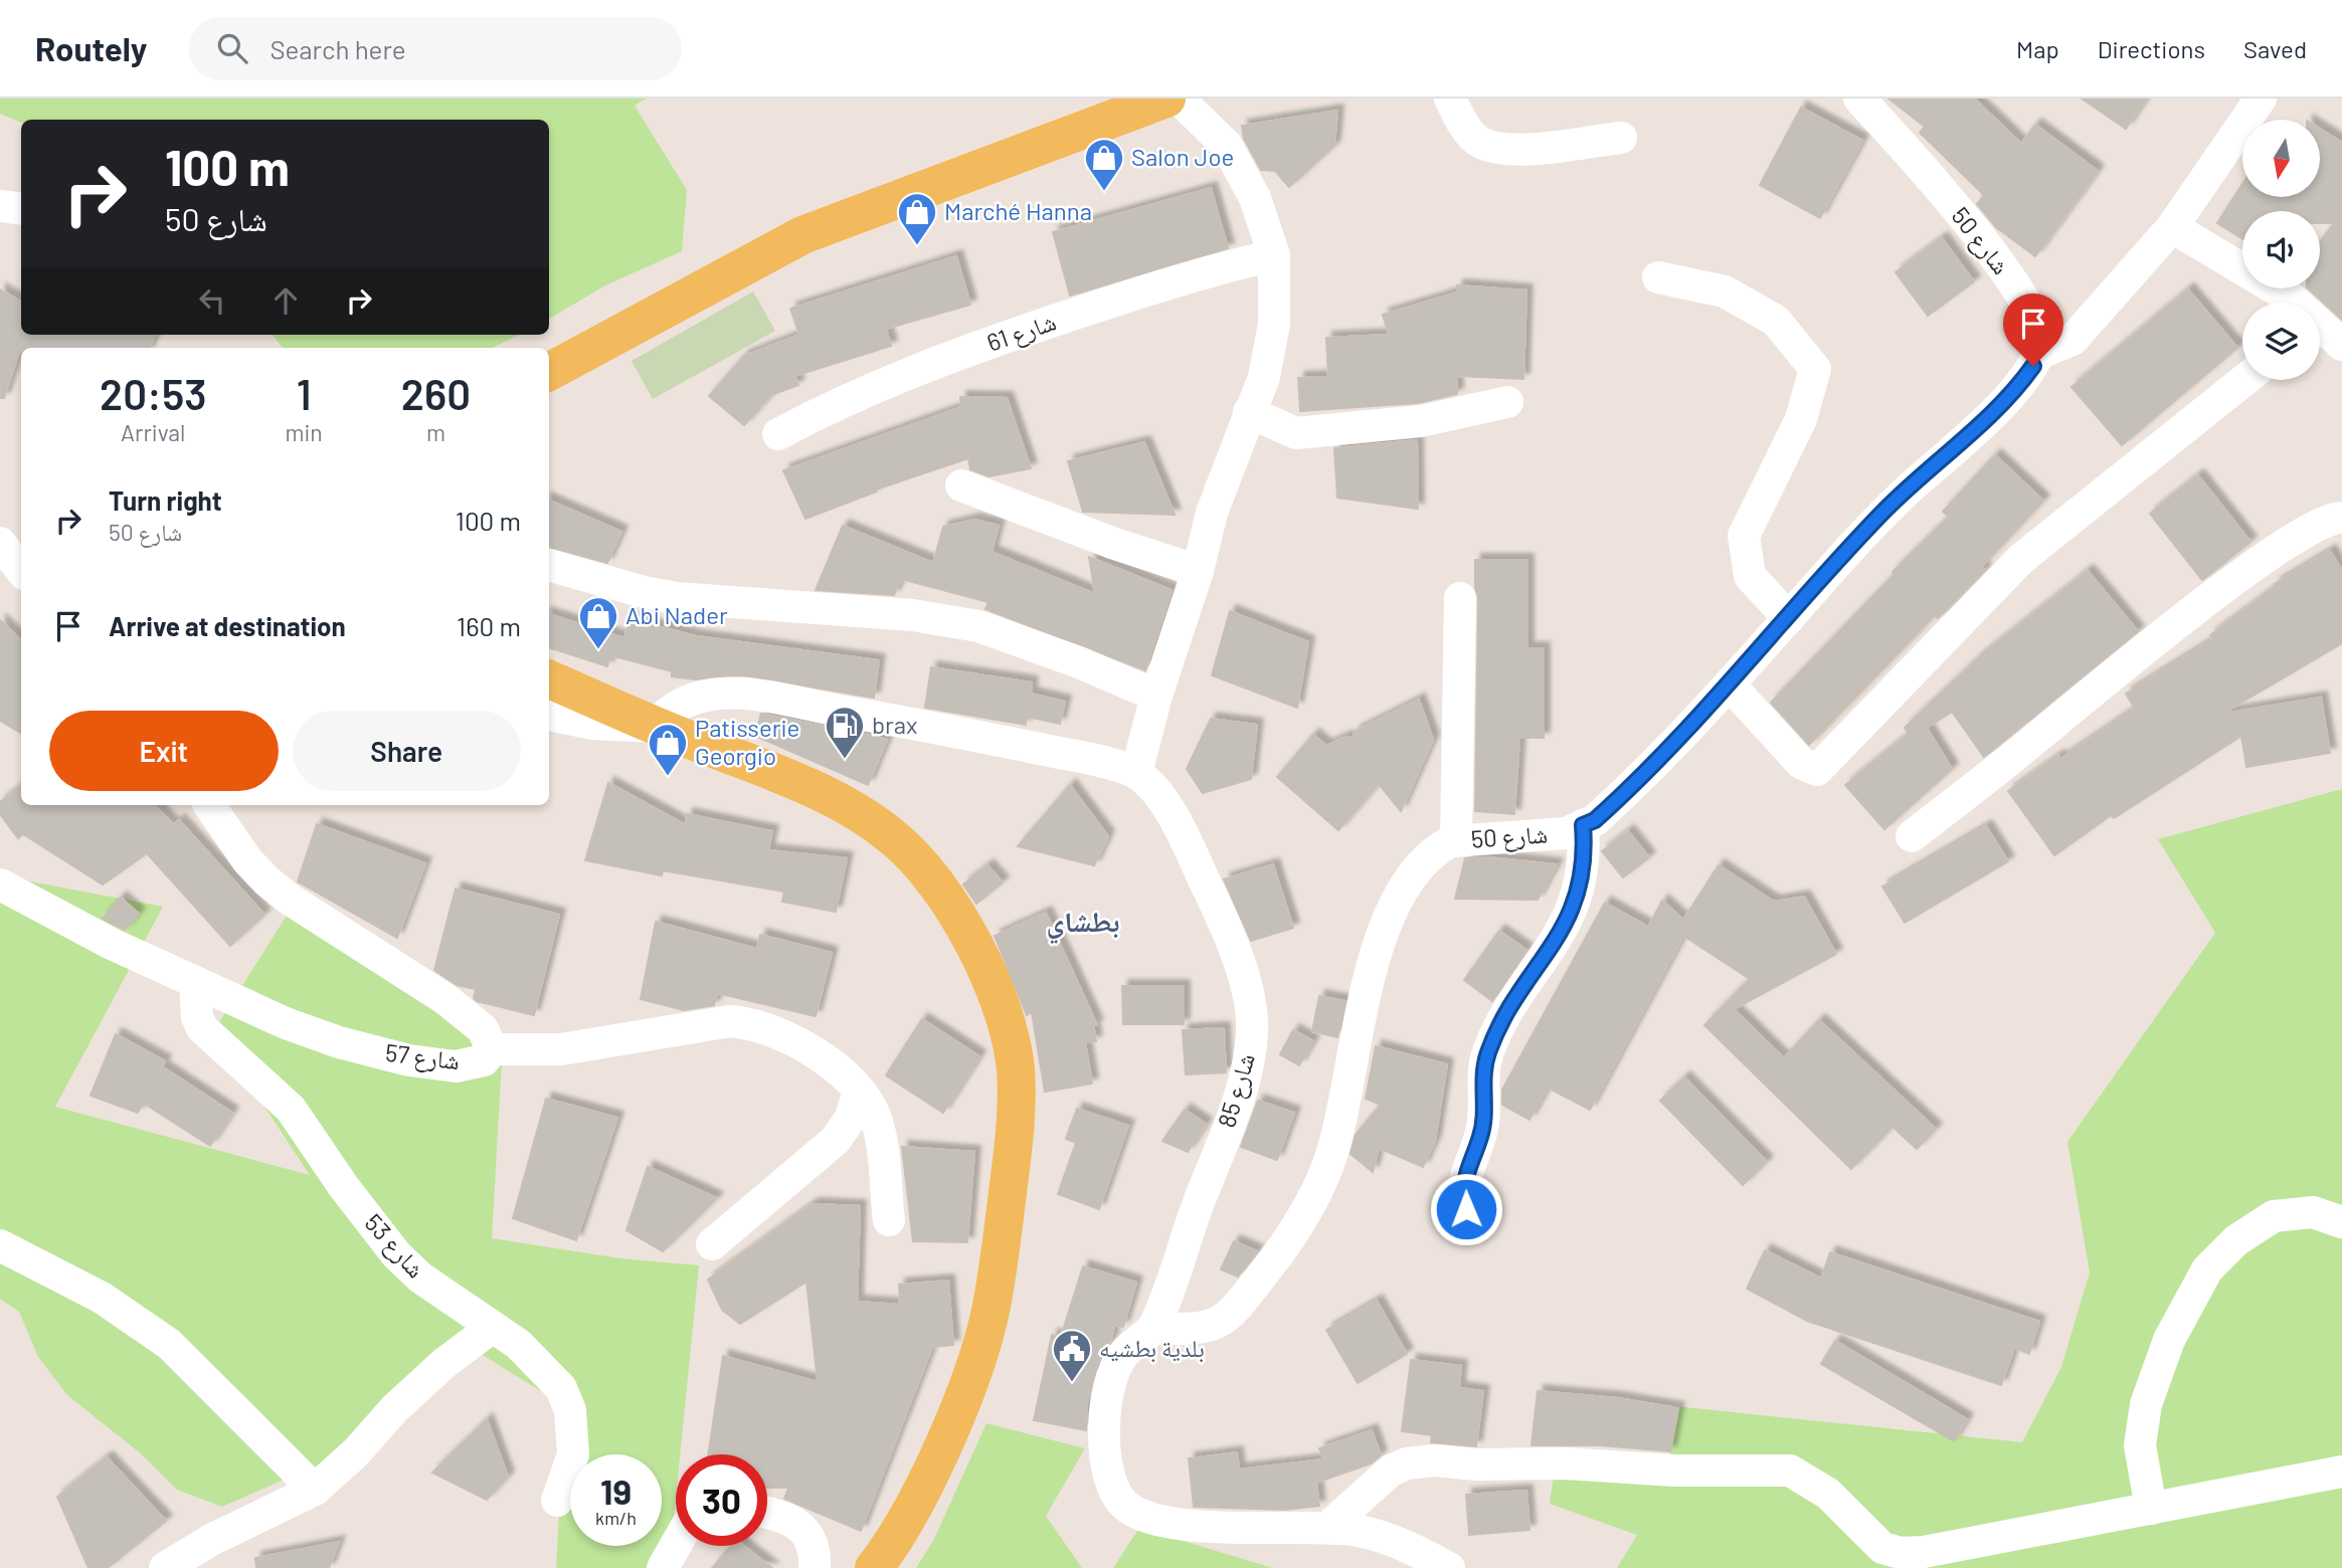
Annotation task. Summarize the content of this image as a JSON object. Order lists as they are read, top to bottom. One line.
{"streets":{"street":["شارع 50","شارع 61","شارع 57","شارع 85","شارع 53"]},"crossings":[["شارع 50","شارع 85"],["شارع 57","شارع 53"]],"districts":["بطشاي"],"places":{"shop":["Salon Joe","Marché Hanna","Abi Nader","Patisserie Georgio"],"fuel station":["brax"],"public building":["بلدية بطشيه"]},"north":"bottom","page":{"header":"Routely","search":"Search here","nav":["Map","Directions","Saved"],"turn":["100 m","شارع 50"],"eta":["20:53","Arrival","1","min","260","m"],"list":[{"name":"Turn right","note":"شارع 50","value":"100 m"},{"name":"Arrive at destination","value":"160 m"}],"buttons":["Exit","Share"],"speed":"19 km/h","limit":"30"}}
